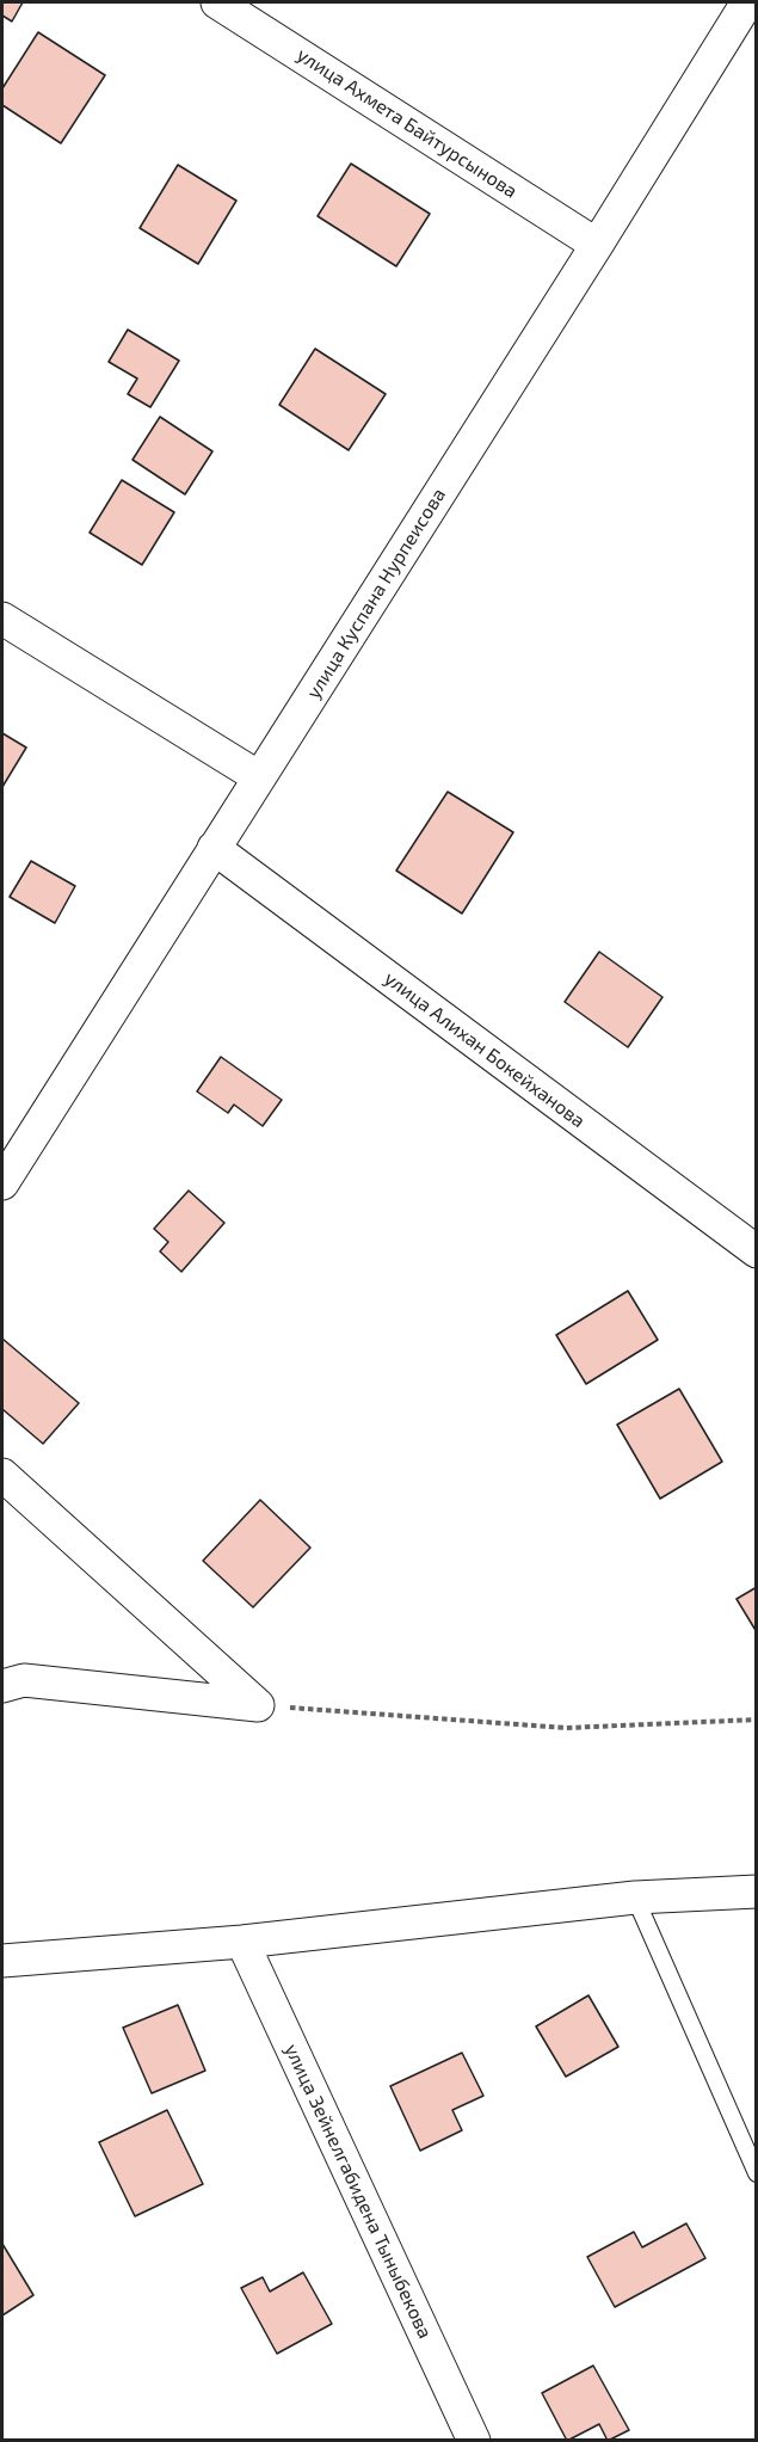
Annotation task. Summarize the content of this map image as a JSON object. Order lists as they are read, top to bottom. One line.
{"streets":{"street":["улица Ахмета Байтурсынова","улица Куспана Нурпеисова","улица Алихан Бокейханова","улица Зейнелгабидена Тыныбекова"]},"crossings":[["улица Ахмета Байтурсынова","улица Куспана Нурпеисова"],["улица Куспана Нурпеисова","улица Алихан Бокейханова"]]}
